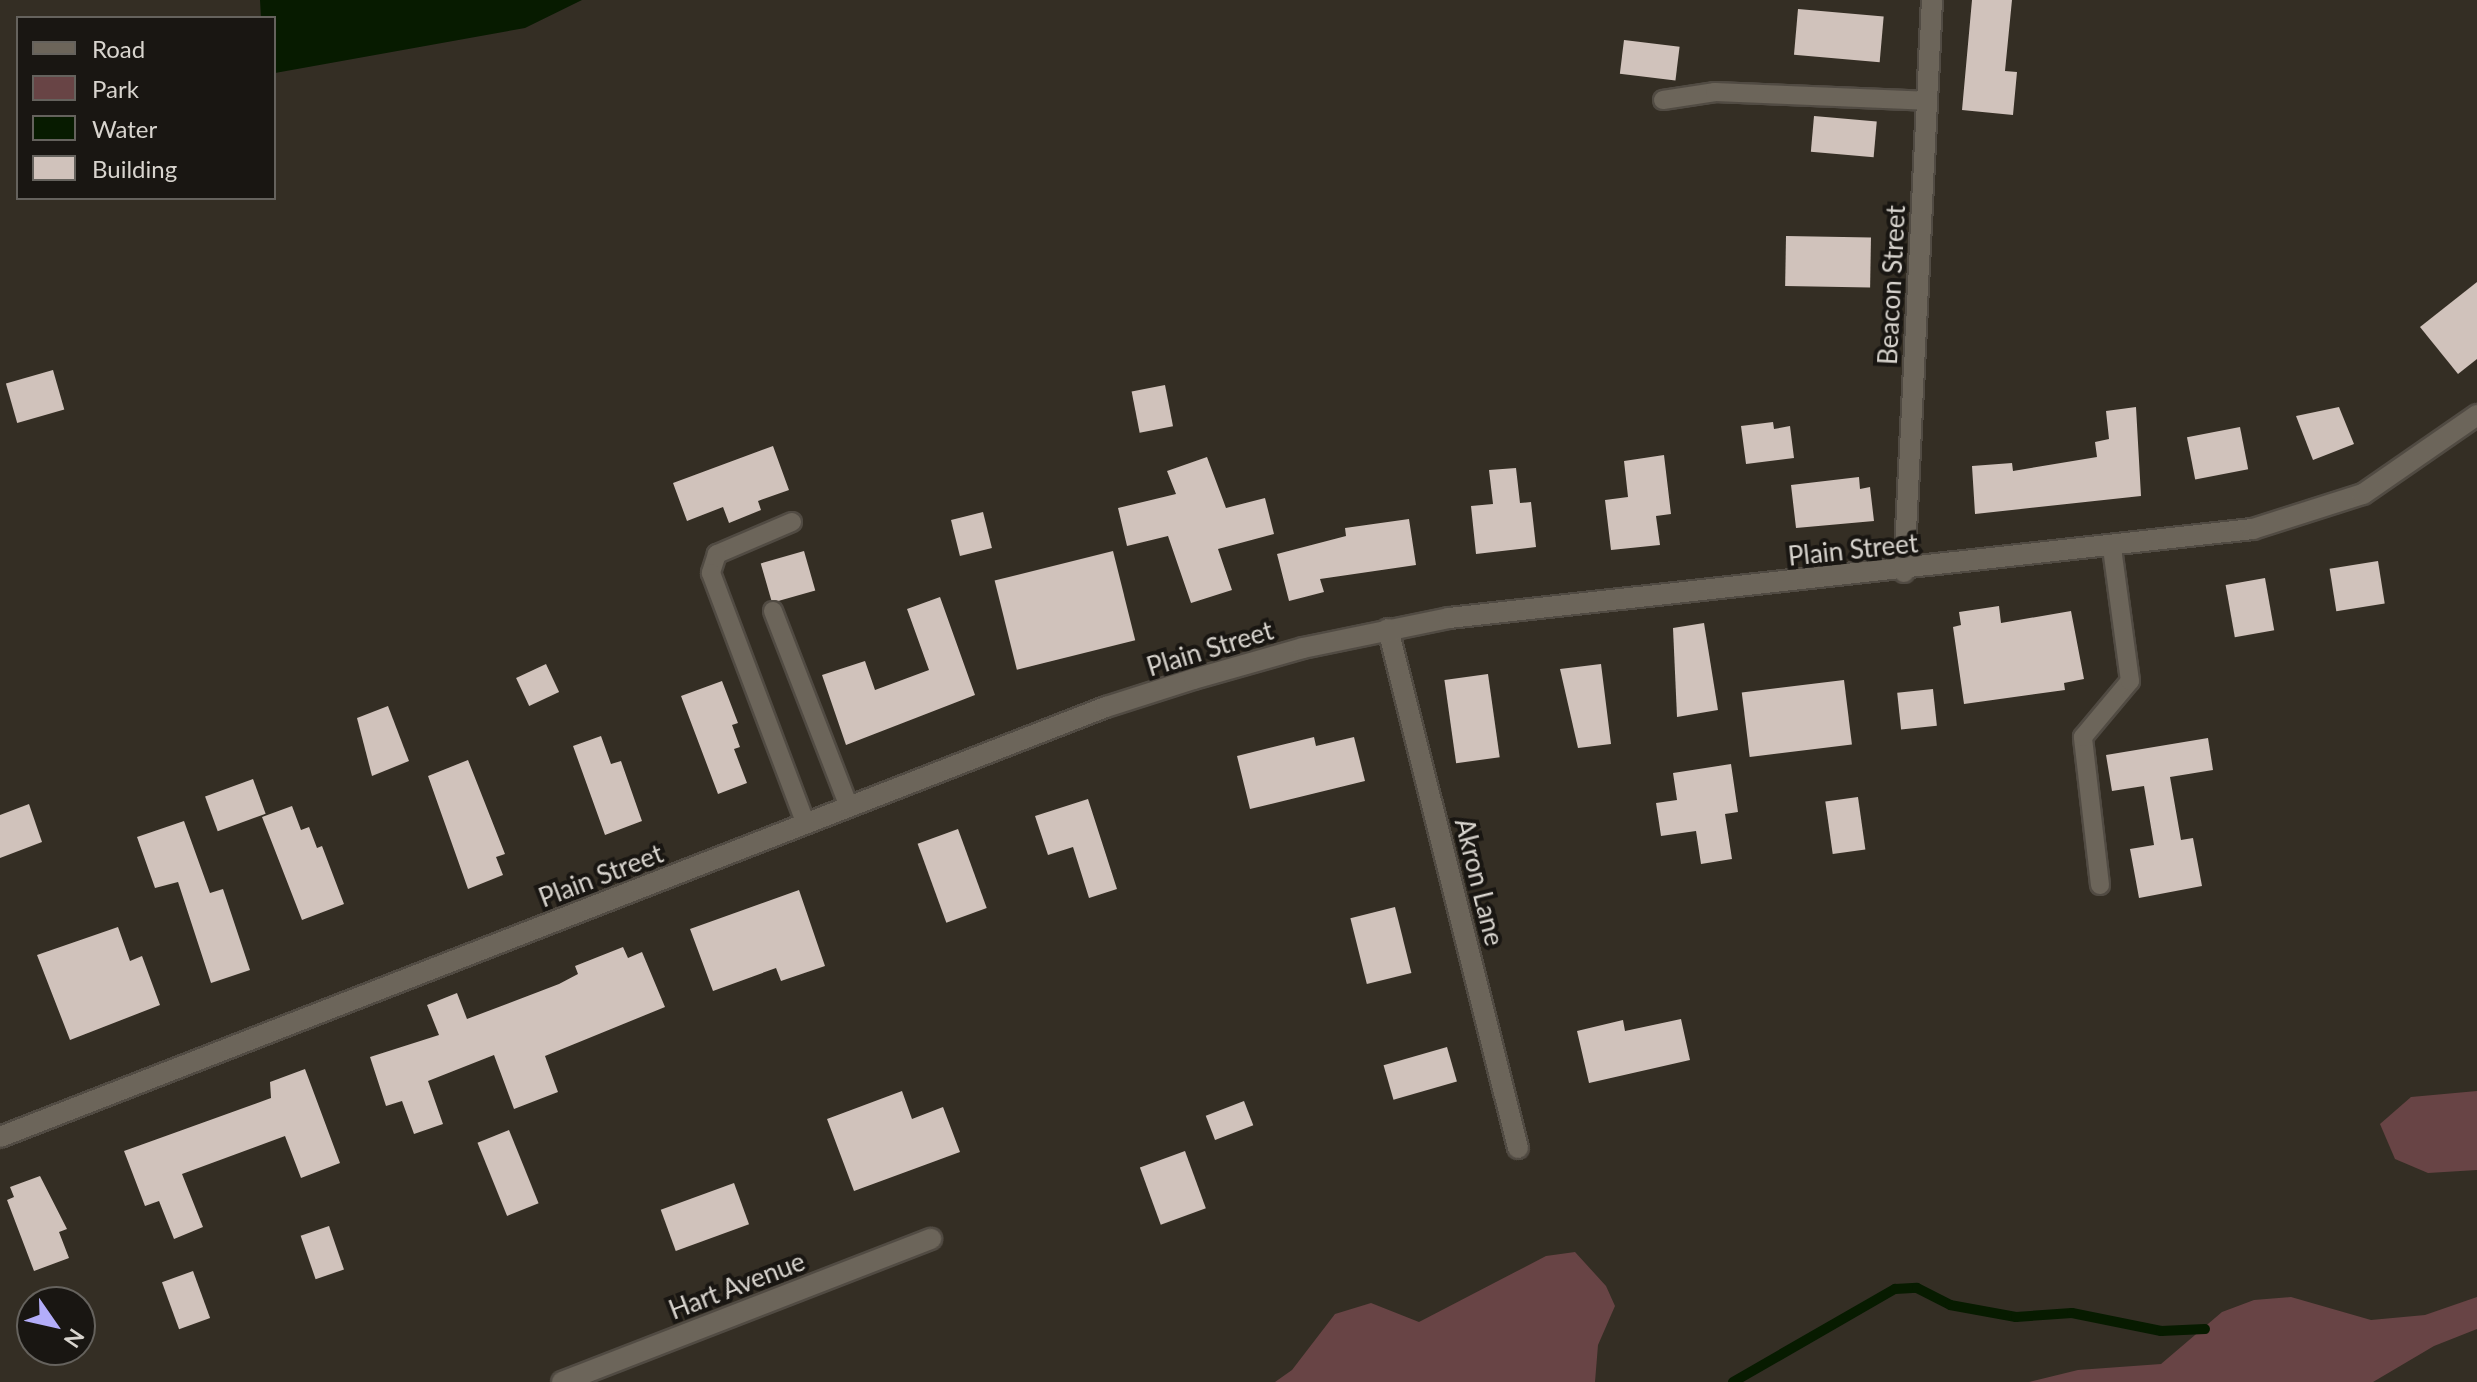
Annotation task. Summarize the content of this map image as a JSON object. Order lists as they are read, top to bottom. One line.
{"streets":{"main road":["Beacon Street","Plain Street","Akron Lane","Hart Avenue"]},"crossings":[["Beacon Street","Plain Street"],["Plain Street","Akron Lane"]],"legend":["Road","Park","Water","Building"],"north":"bottom right"}
